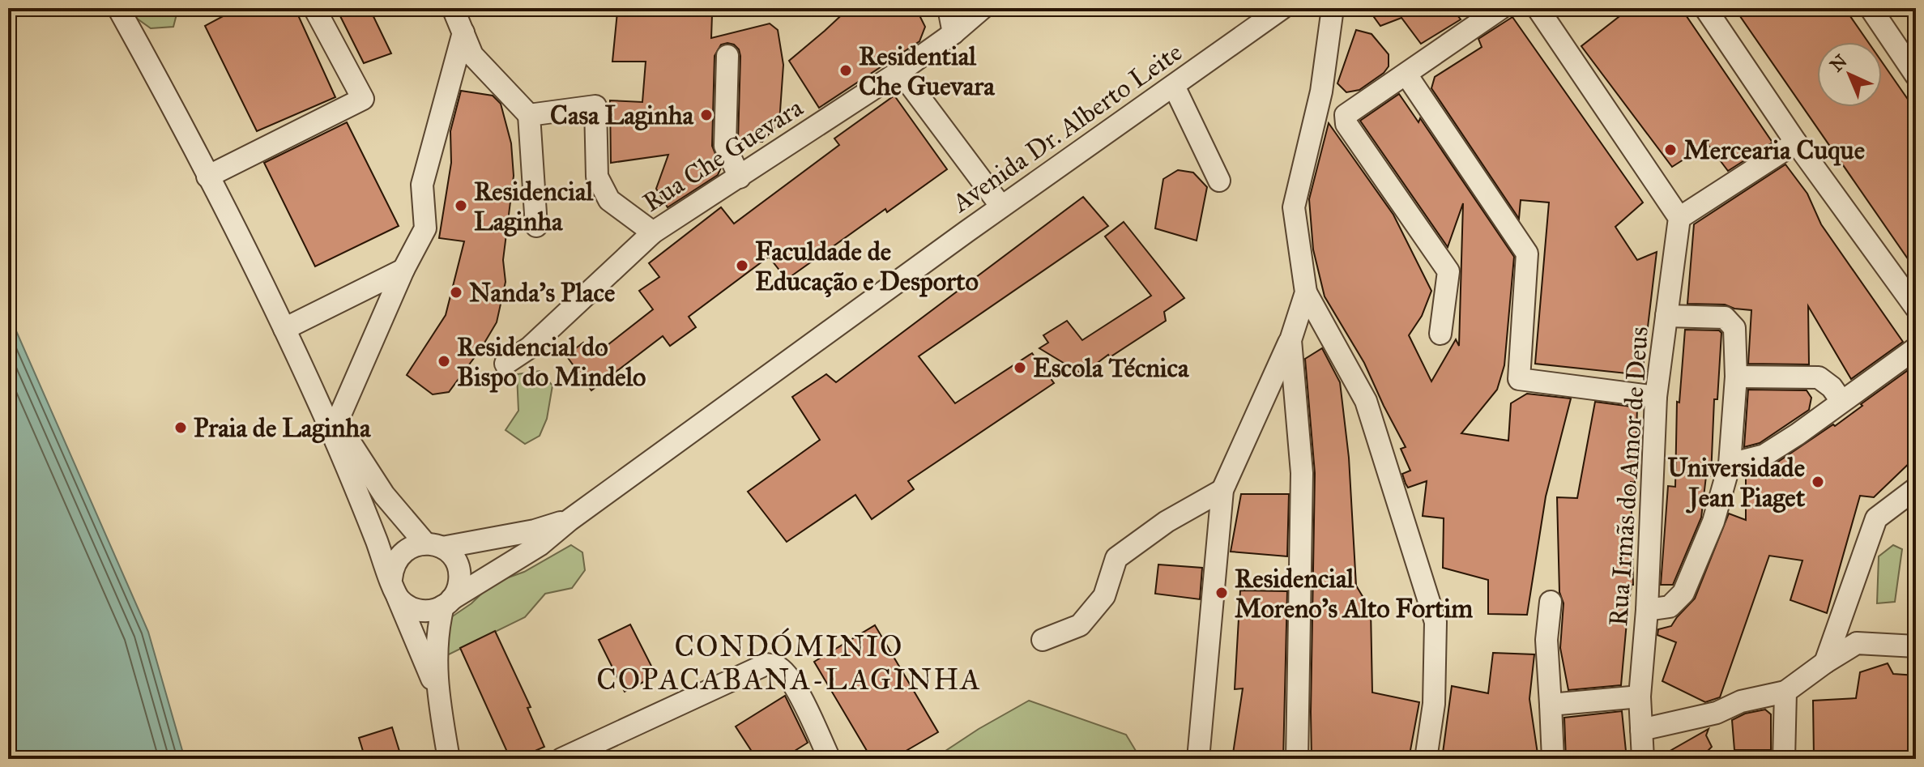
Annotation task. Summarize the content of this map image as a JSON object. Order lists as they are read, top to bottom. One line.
{"streets":{"street":["Avenida Dr. Alberto Leite","Rua Che Guevara","Rua Irmãs do Amor de Deus"]},"districts":["CONDÓMINIO COPACABANA-LAGINHA"],"places":["Residential Che Guevara","Casa Laginha","Mercearia Cuque","Residencial Laginha","Faculdade de Educação e Desporto","Nanda’s Place","Residencial do Bispo do Mindelo","Escola Técnica","Praia de Laginha","Universidade Jean Piaget","Residencial Moreno's Alto Fortim"],"north":"top left"}
